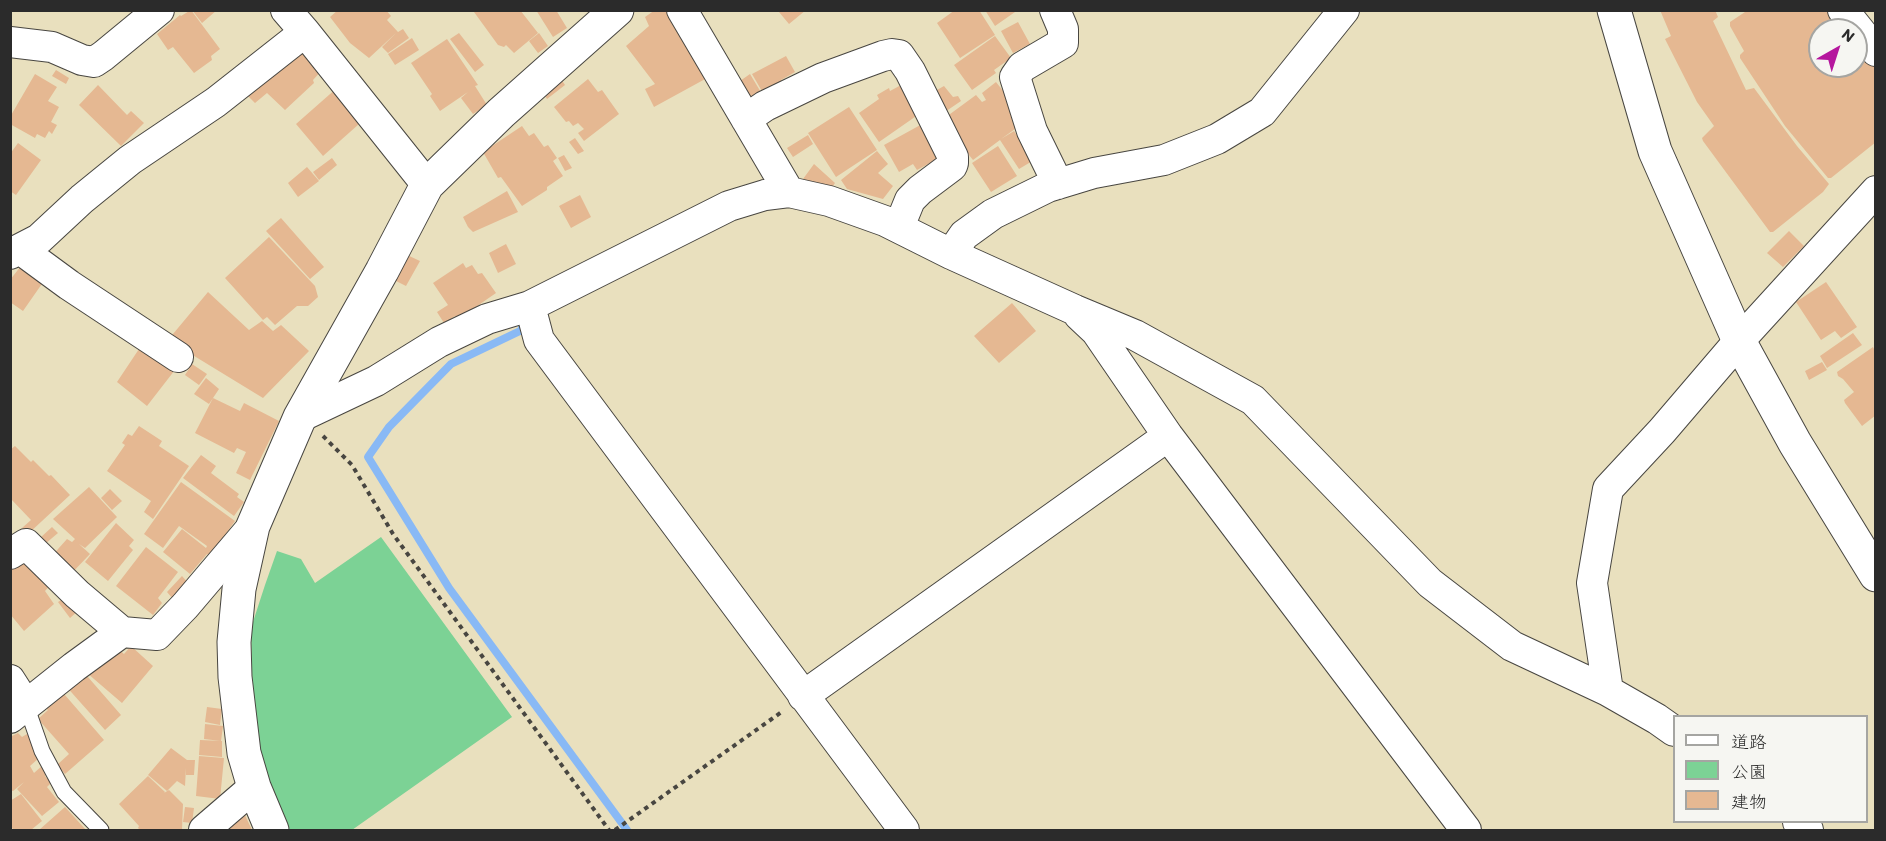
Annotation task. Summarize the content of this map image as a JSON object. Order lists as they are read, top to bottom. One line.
{"legend":["道路","公園","建物"],"north":"top right"}
